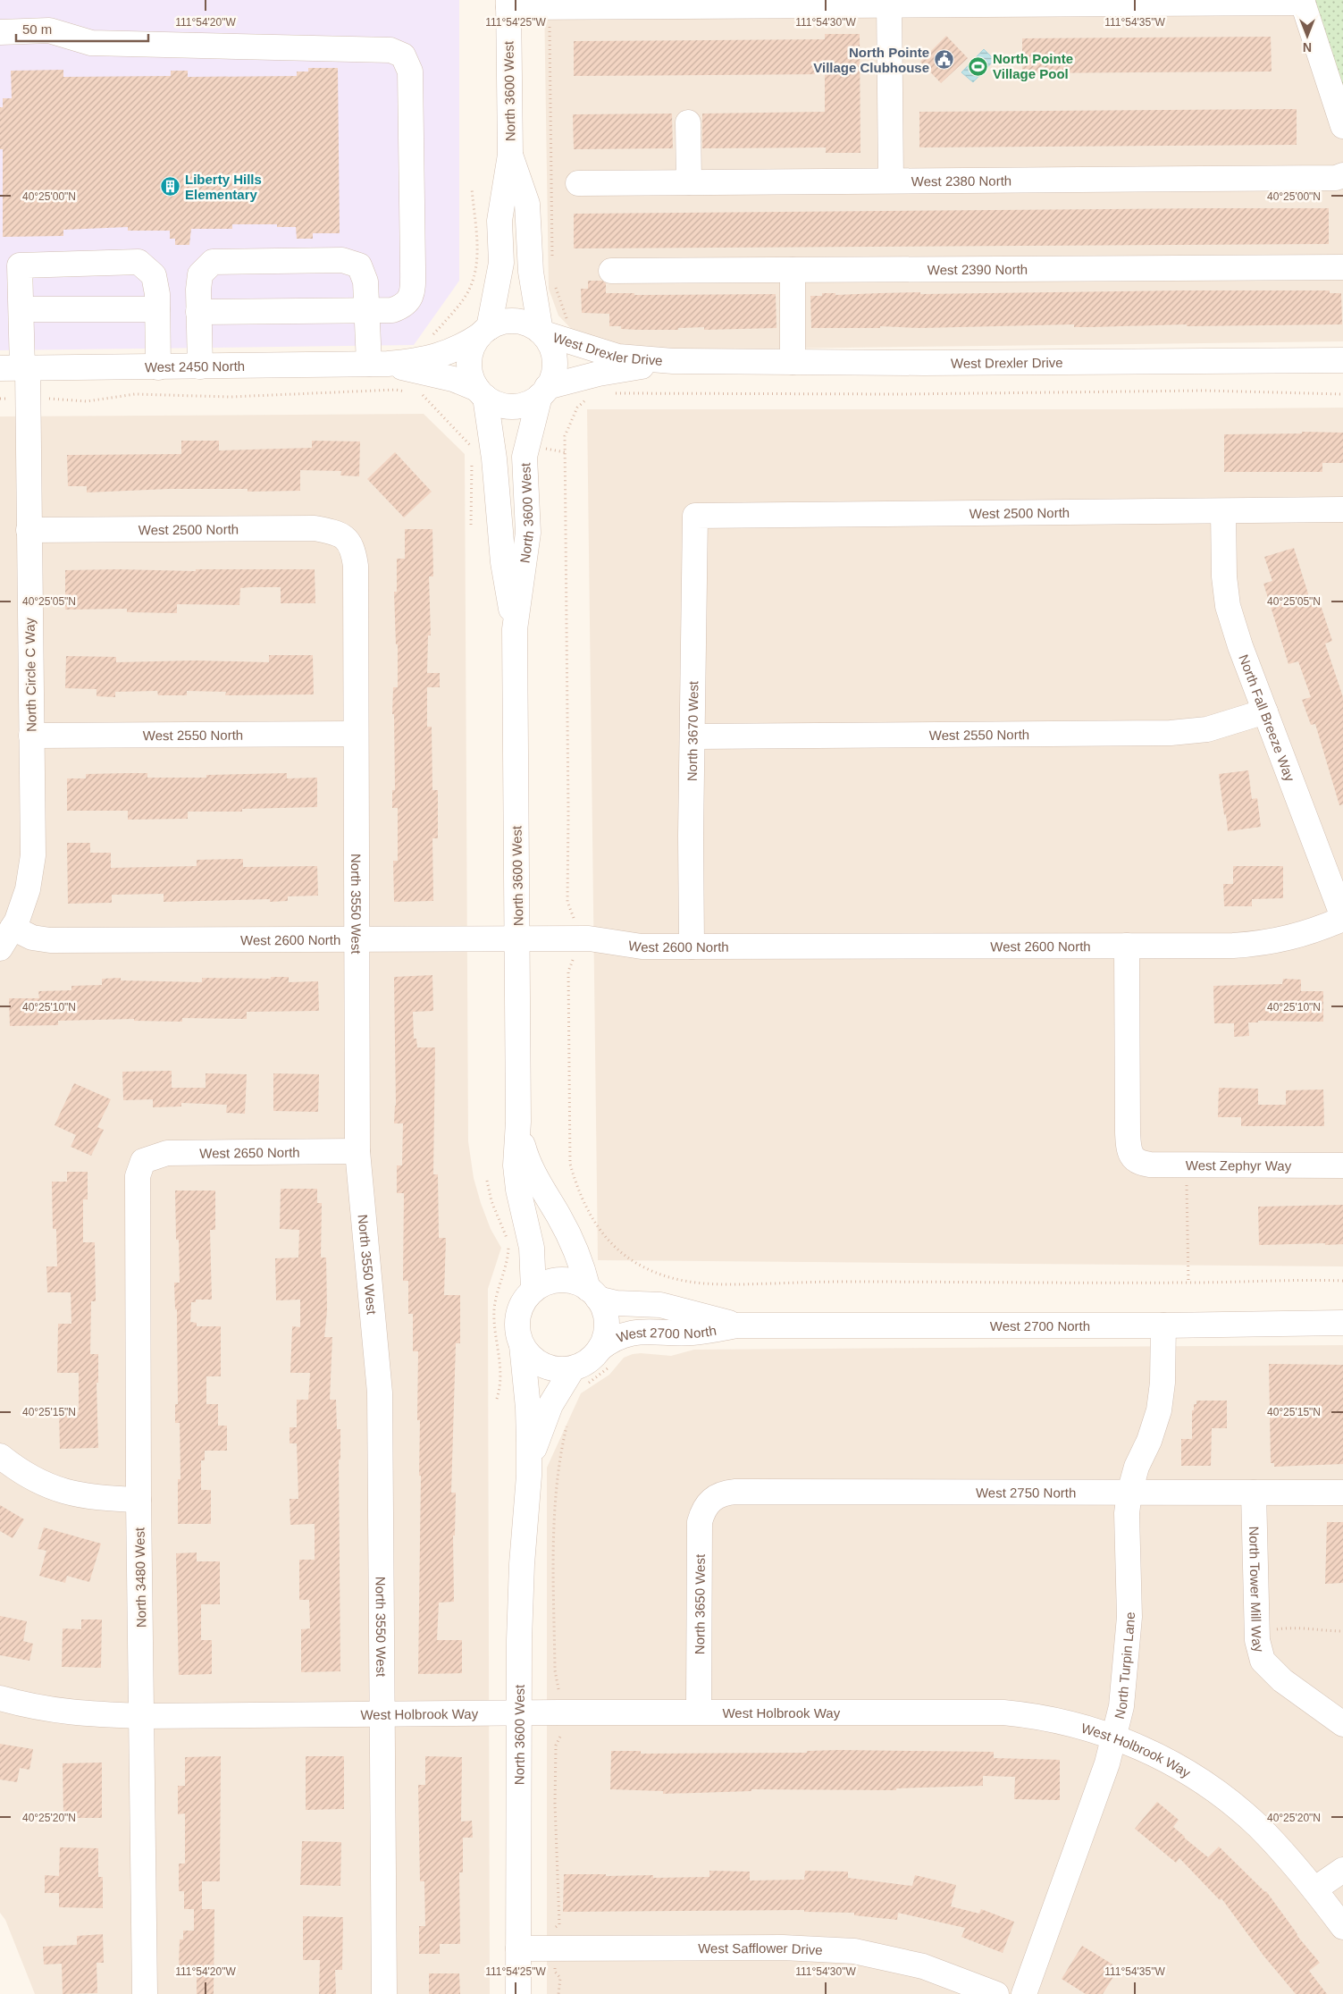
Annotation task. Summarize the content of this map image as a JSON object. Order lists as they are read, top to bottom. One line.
{"streets":{"street":["North 3600 West","West 2380 North","West 2390 North","West Drexler Drive","West 2450 North","West 2500 North","North Circle C Way","North Fall Breeze Way","North 3670 West","West 2550 North","North 3550 West","West 2600 North","West 2650 North","West Zephyr Way","West 2700 North","West 2750 North","North 3480 West","North Tower Mill Way","North 3650 West","North Turpin Lane","West Holbrook Way","West Safflower Drive"]},"crossings":[["North 3600 West","West Drexler Drive"],["North 3600 West","West 2450 North"],["North 3600 West","West 2600 North"],["North 3600 West","West 2700 North"],["North 3600 West","West Holbrook Way"],["North 3600 West","West Safflower Drive"],["West Drexler Drive","West 2450 North"],["West 2450 North","North Circle C Way"],["West 2500 North","North Circle C Way"],["West 2500 North","North Fall Breeze Way"],["West 2500 North","North 3670 West"],["West 2500 North","North 3550 West"],["North Circle C Way","West 2550 North"],["North Circle C Way","West 2600 North"],["North Fall Breeze Way","West 2550 North"],["North Fall Breeze Way","West 2600 North"],["North 3670 West","West 2550 North"],["North 3670 West","West 2600 North"],["West 2550 North","North 3550 West"],["North 3550 West","West 2600 North"],["North 3550 West","West 2650 North"],["North 3550 West","West Holbrook Way"],["West 2600 North","West Zephyr Way"],["West 2650 North","North 3480 West"],["West 2700 North","North Turpin Lane"],["West 2750 North","North Tower Mill Way"],["West 2750 North","North 3650 West"],["West 2750 North","North Turpin Lane"],["North 3480 West","West Holbrook Way"],["North 3650 West","West Holbrook Way"],["North Turpin Lane","West Holbrook Way"]],"places":{"public building":["North Pointe Village Clubhouse"],"sports":["North Pointe Village Pool"],"building":["Liberty Hills Elementary"]},"scale_bar":"50 m","north":"bottom","coordinates":["111°54'20\"W","111°54'25\"W","111°54'30\"W","111°54'35\"W","40°25'00\"N","40°25'05\"N","40°25'10\"N","40°25'15\"N","40°25'20\"N"]}
